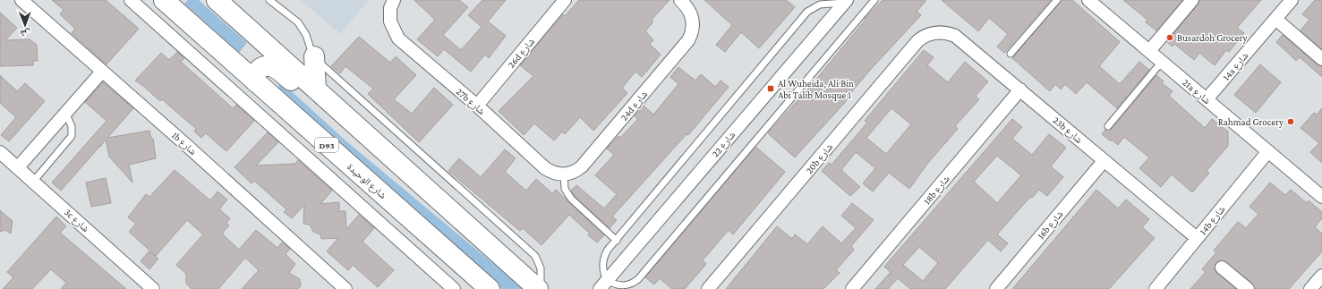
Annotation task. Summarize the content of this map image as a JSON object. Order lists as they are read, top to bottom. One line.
{"streets":{"main road":["D93","شارع الوحيدة"],"street":["26d شارع","14a شارع","21a شارع","27b شارع","24d شارع","23b شارع","1b شارع","شارع 22","20b شارع","18b شارع","3c شارع","14b شارع","16b شارع"]},"crossings":[["26d شارع","27b شارع"],["14a شارع","21a شارع"],["21a شارع","14b شارع"],["27b شارع","24d شارع"],["23b شارع","20b شارع"],["23b شارع","18b شارع"],["23b شارع","14b شارع"],["23b شارع","16b شارع"]],"places":{"other":["Busardoh Grocery","Rahmad Grocery"],"transit":["Al Wuheida, Ali Bin Abi Talib Mosque 1"]},"north":"bottom"}
